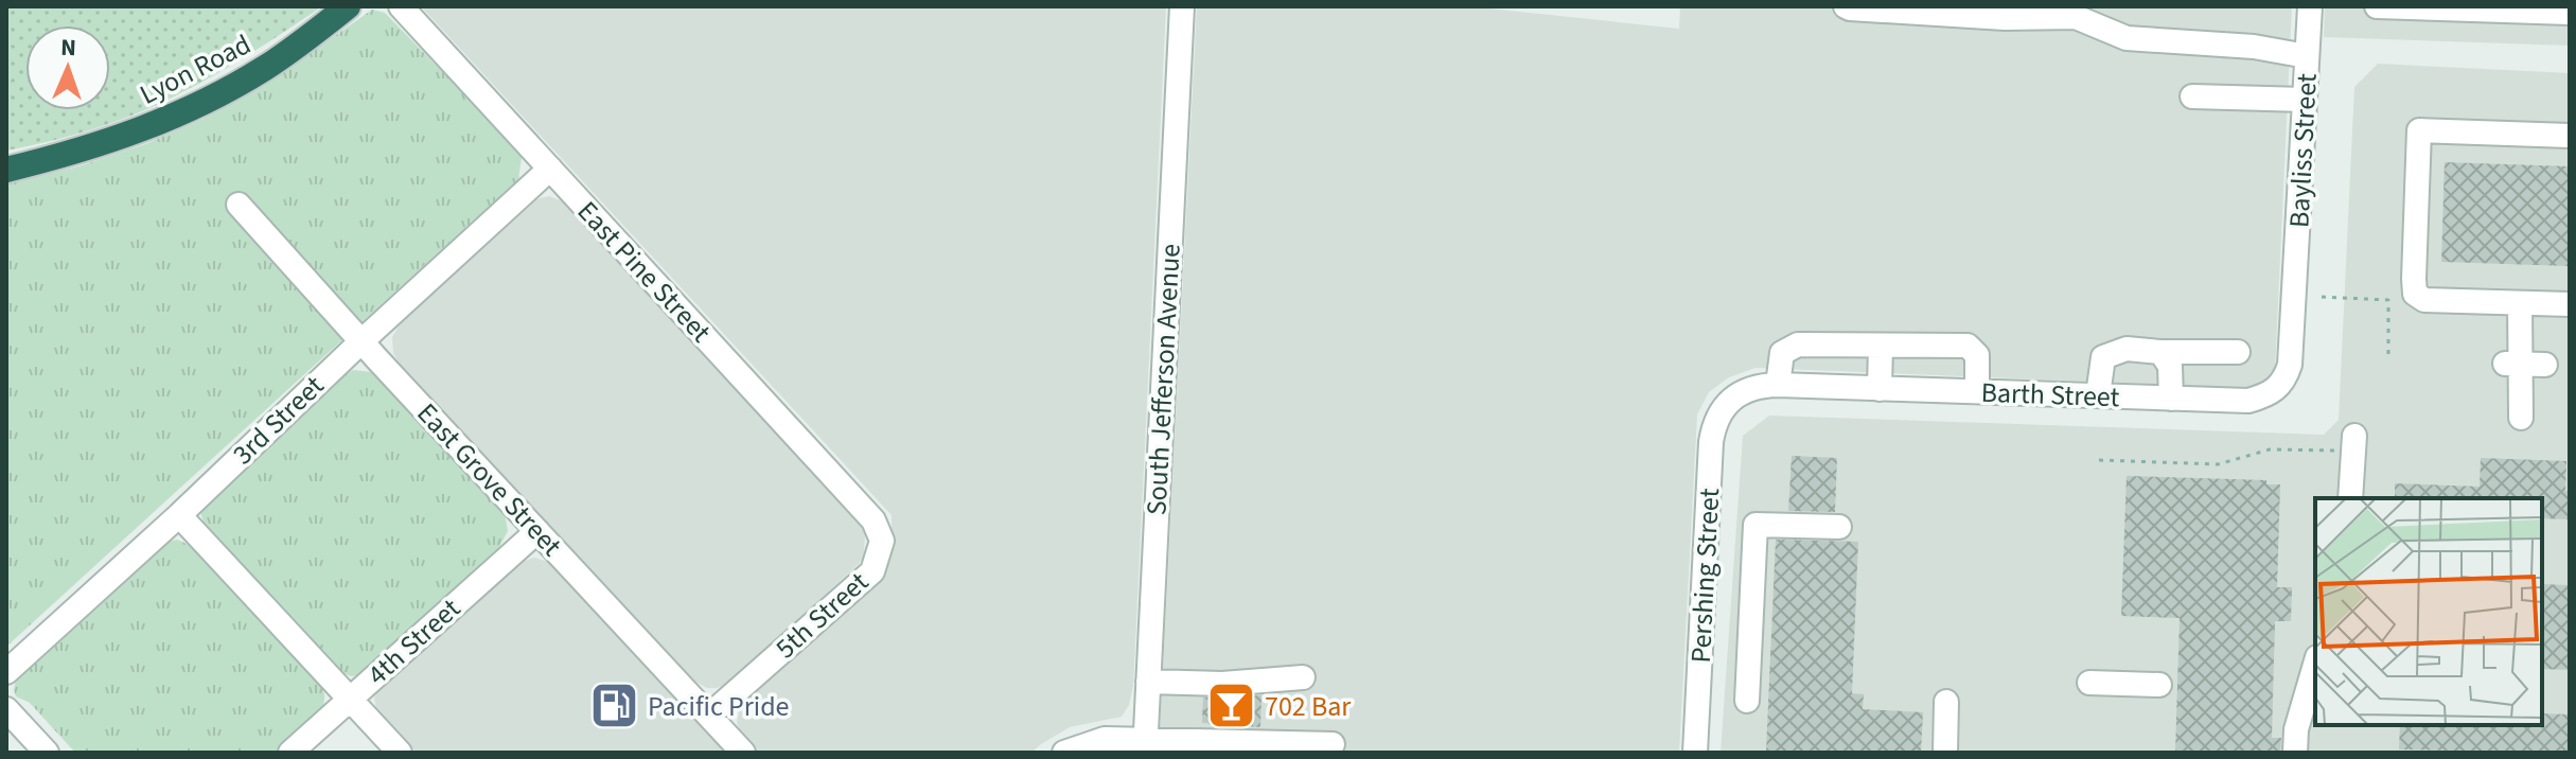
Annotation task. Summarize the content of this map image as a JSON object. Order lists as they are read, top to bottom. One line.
{"streets":{"highway":["Lyon Road"],"street":["Bayliss Street","East Pine Street","South Jefferson Avenue","Barth Street","3rd Street","East Grove Street","Pershing Street","5th Street","4th Street"]},"crossings":[["Bayliss Street","Barth Street"],["East Pine Street","3rd Street"],["East Pine Street","5th Street"],["Barth Street","Pershing Street"],["3rd Street","East Grove Street"],["East Grove Street","5th Street"],["East Grove Street","4th Street"]],"places":{"fuel station":["Pacific Pride"],"bar":["702 Bar"]},"north":"top"}
